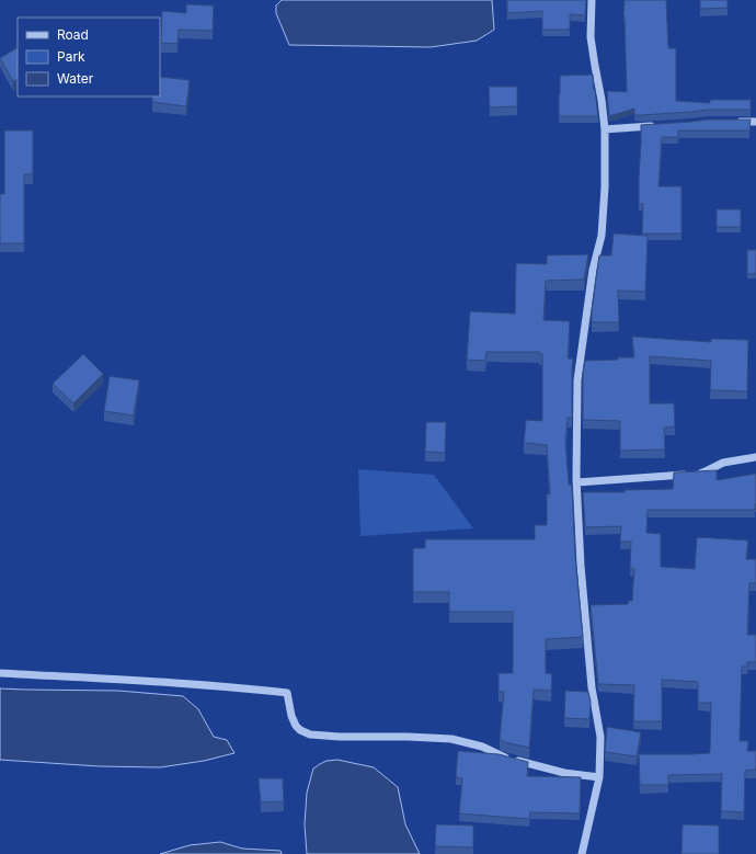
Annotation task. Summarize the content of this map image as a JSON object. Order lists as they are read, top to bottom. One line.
{"legend":["Road","Park","Water"]}
